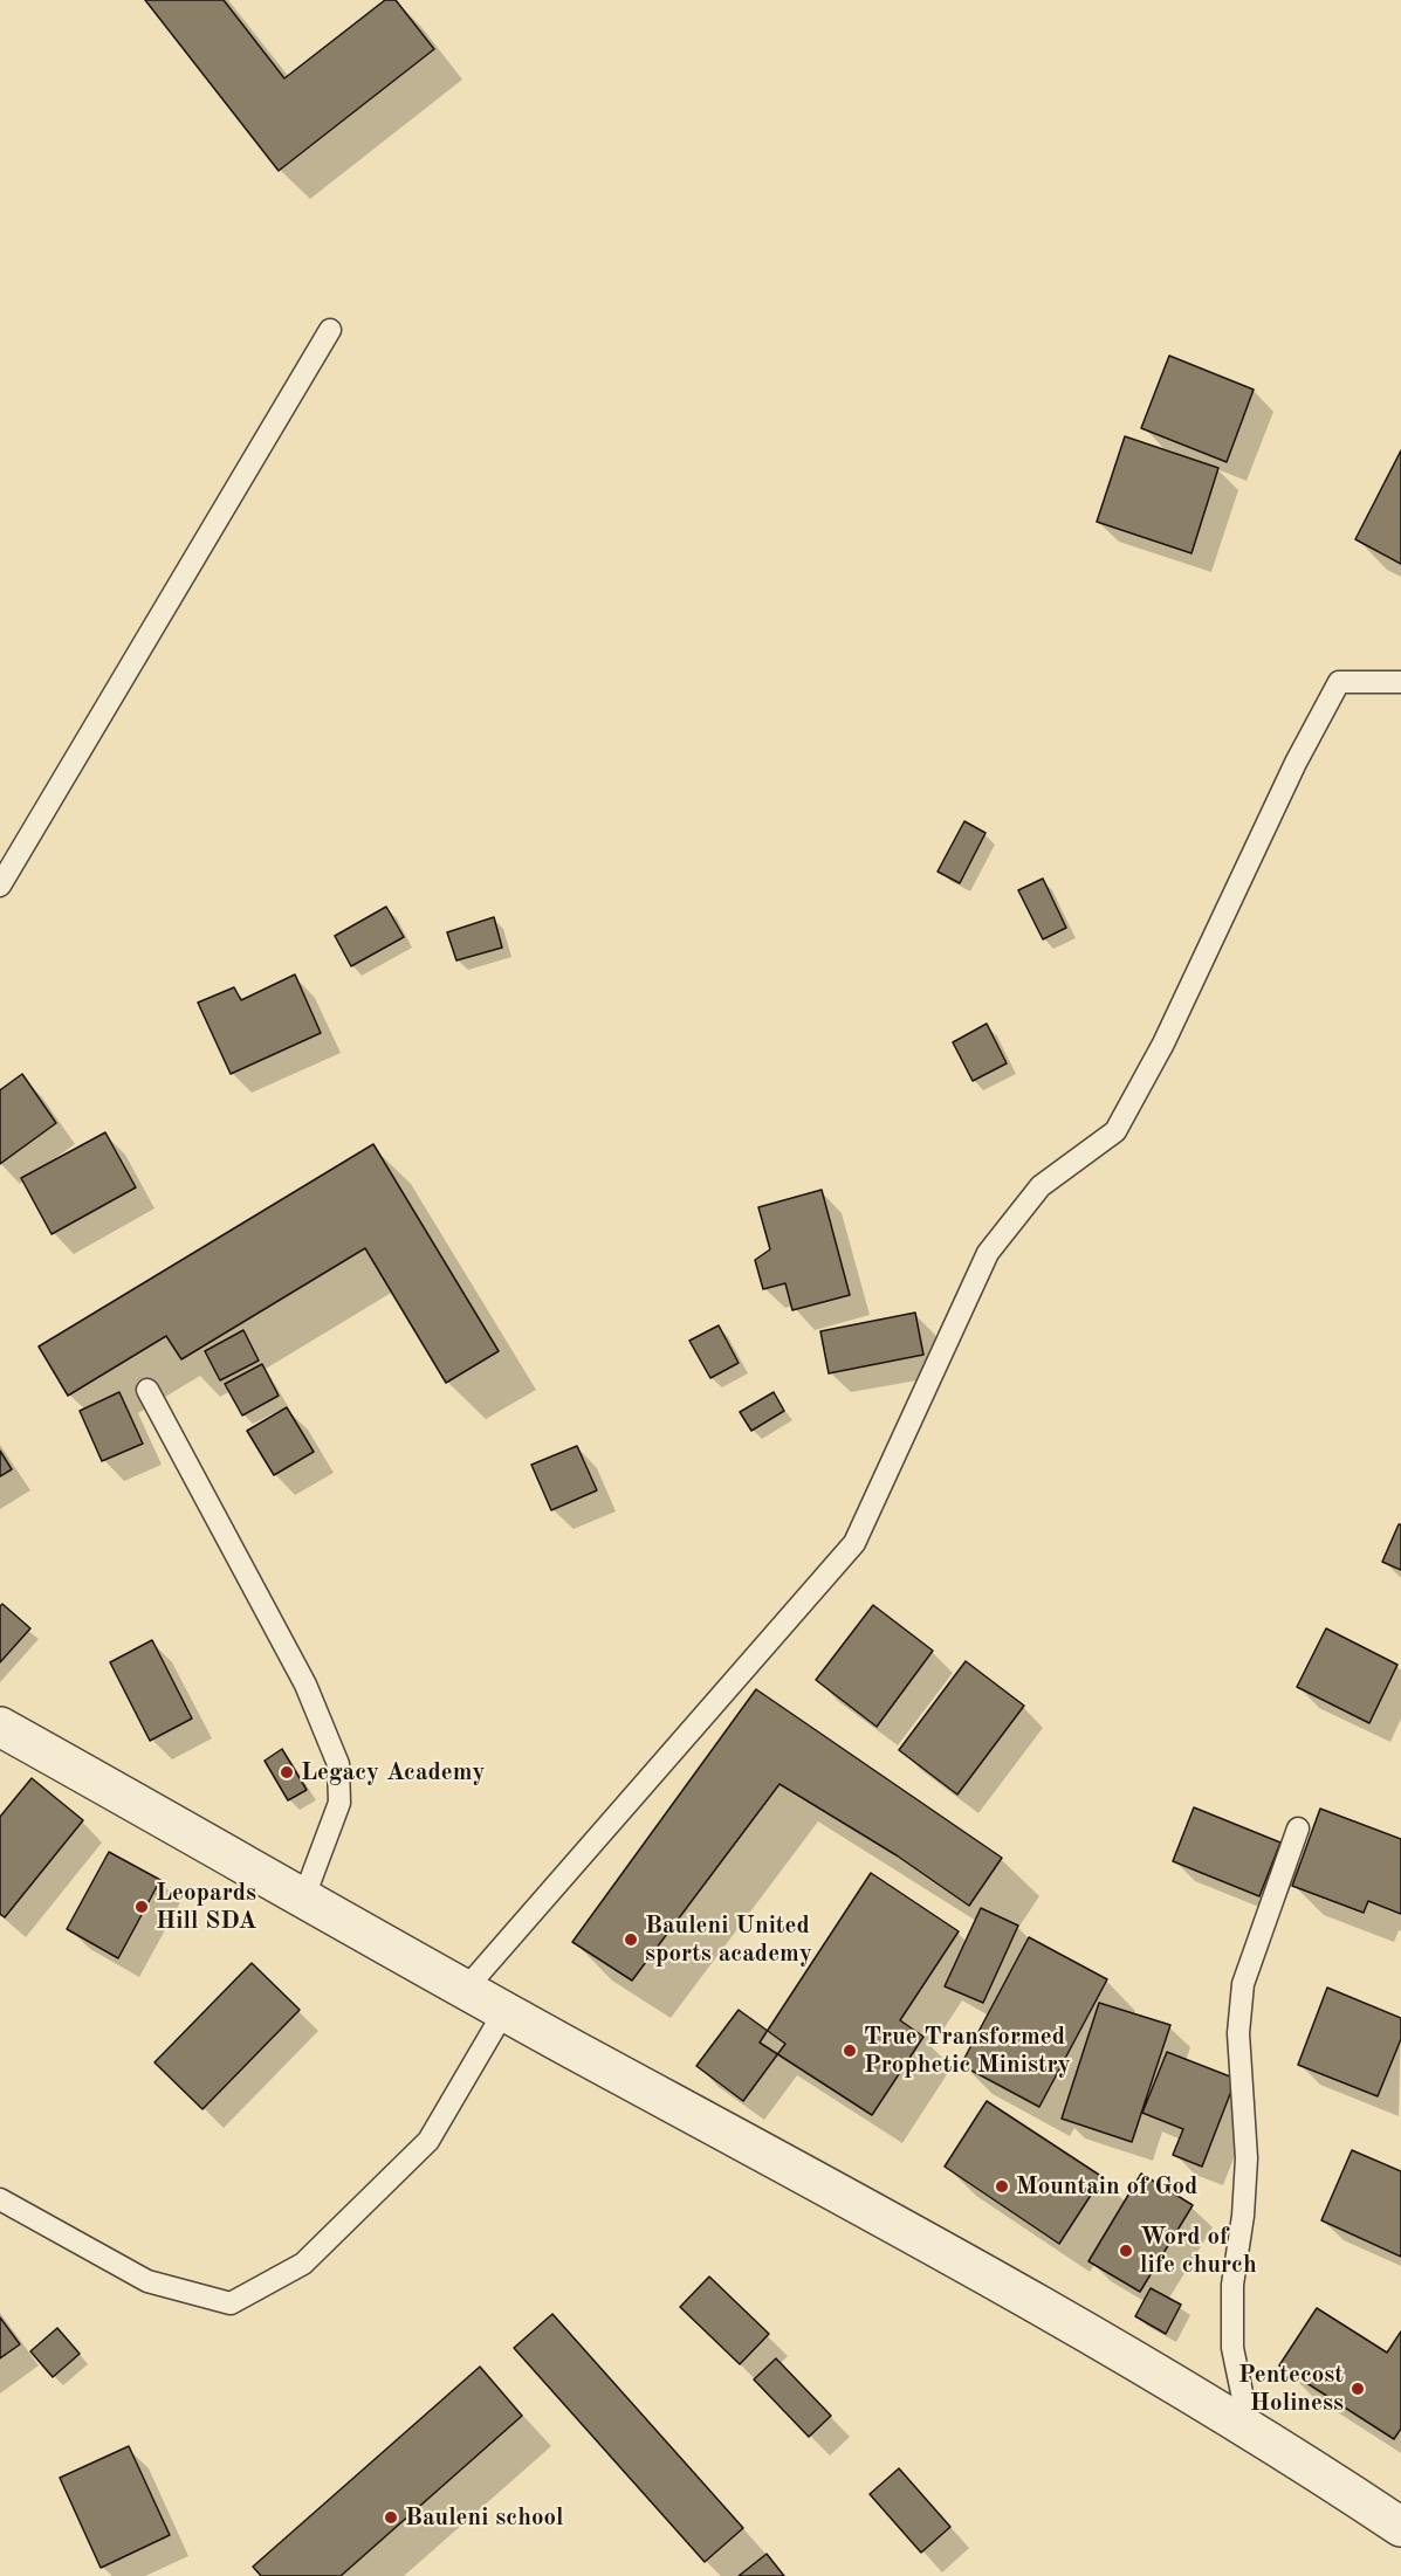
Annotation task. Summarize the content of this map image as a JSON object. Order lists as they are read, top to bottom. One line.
{"places":["Legacy Academy","Leopards Hill SDA","Bauleni United sports academy","True Transformed Prophetic Ministry","Mountain of God","Word of life church","Pentecost Holiness","Bauleni school"]}
